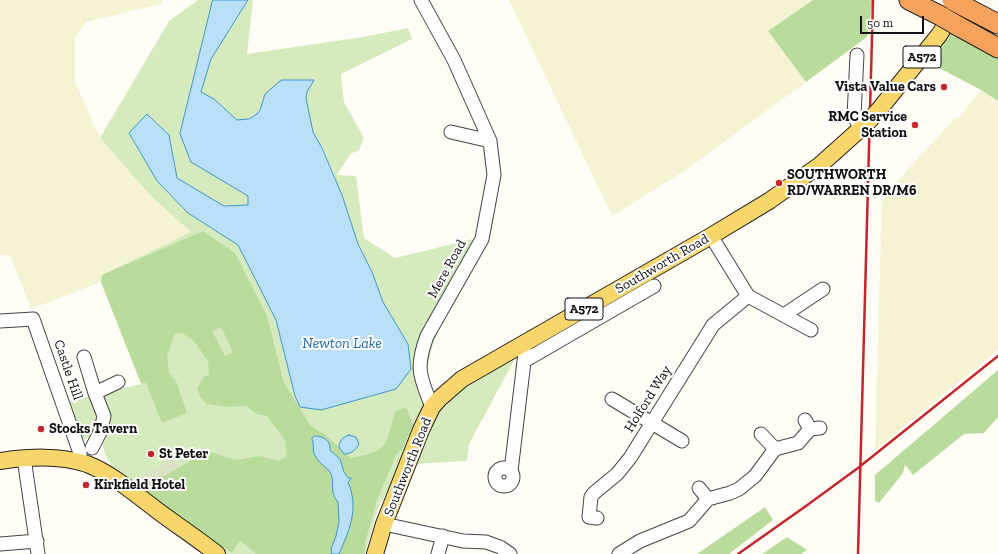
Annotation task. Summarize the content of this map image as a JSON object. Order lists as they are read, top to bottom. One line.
{"streets":{"main road":["A572","Southworth Road"],"street":["Mere Road","Castle Hill","Holford Way"]},"crossings":[["Southworth Road","Mere Road"]],"water":["Newton Lake"],"places":["Vista Value Cars","RMC Service Station","SOUTHWORTH RD/WARREN DR/M6","Stocks Tavern","St Peter","Kirkfield Hotel"],"scale_bar":"50 m"}
